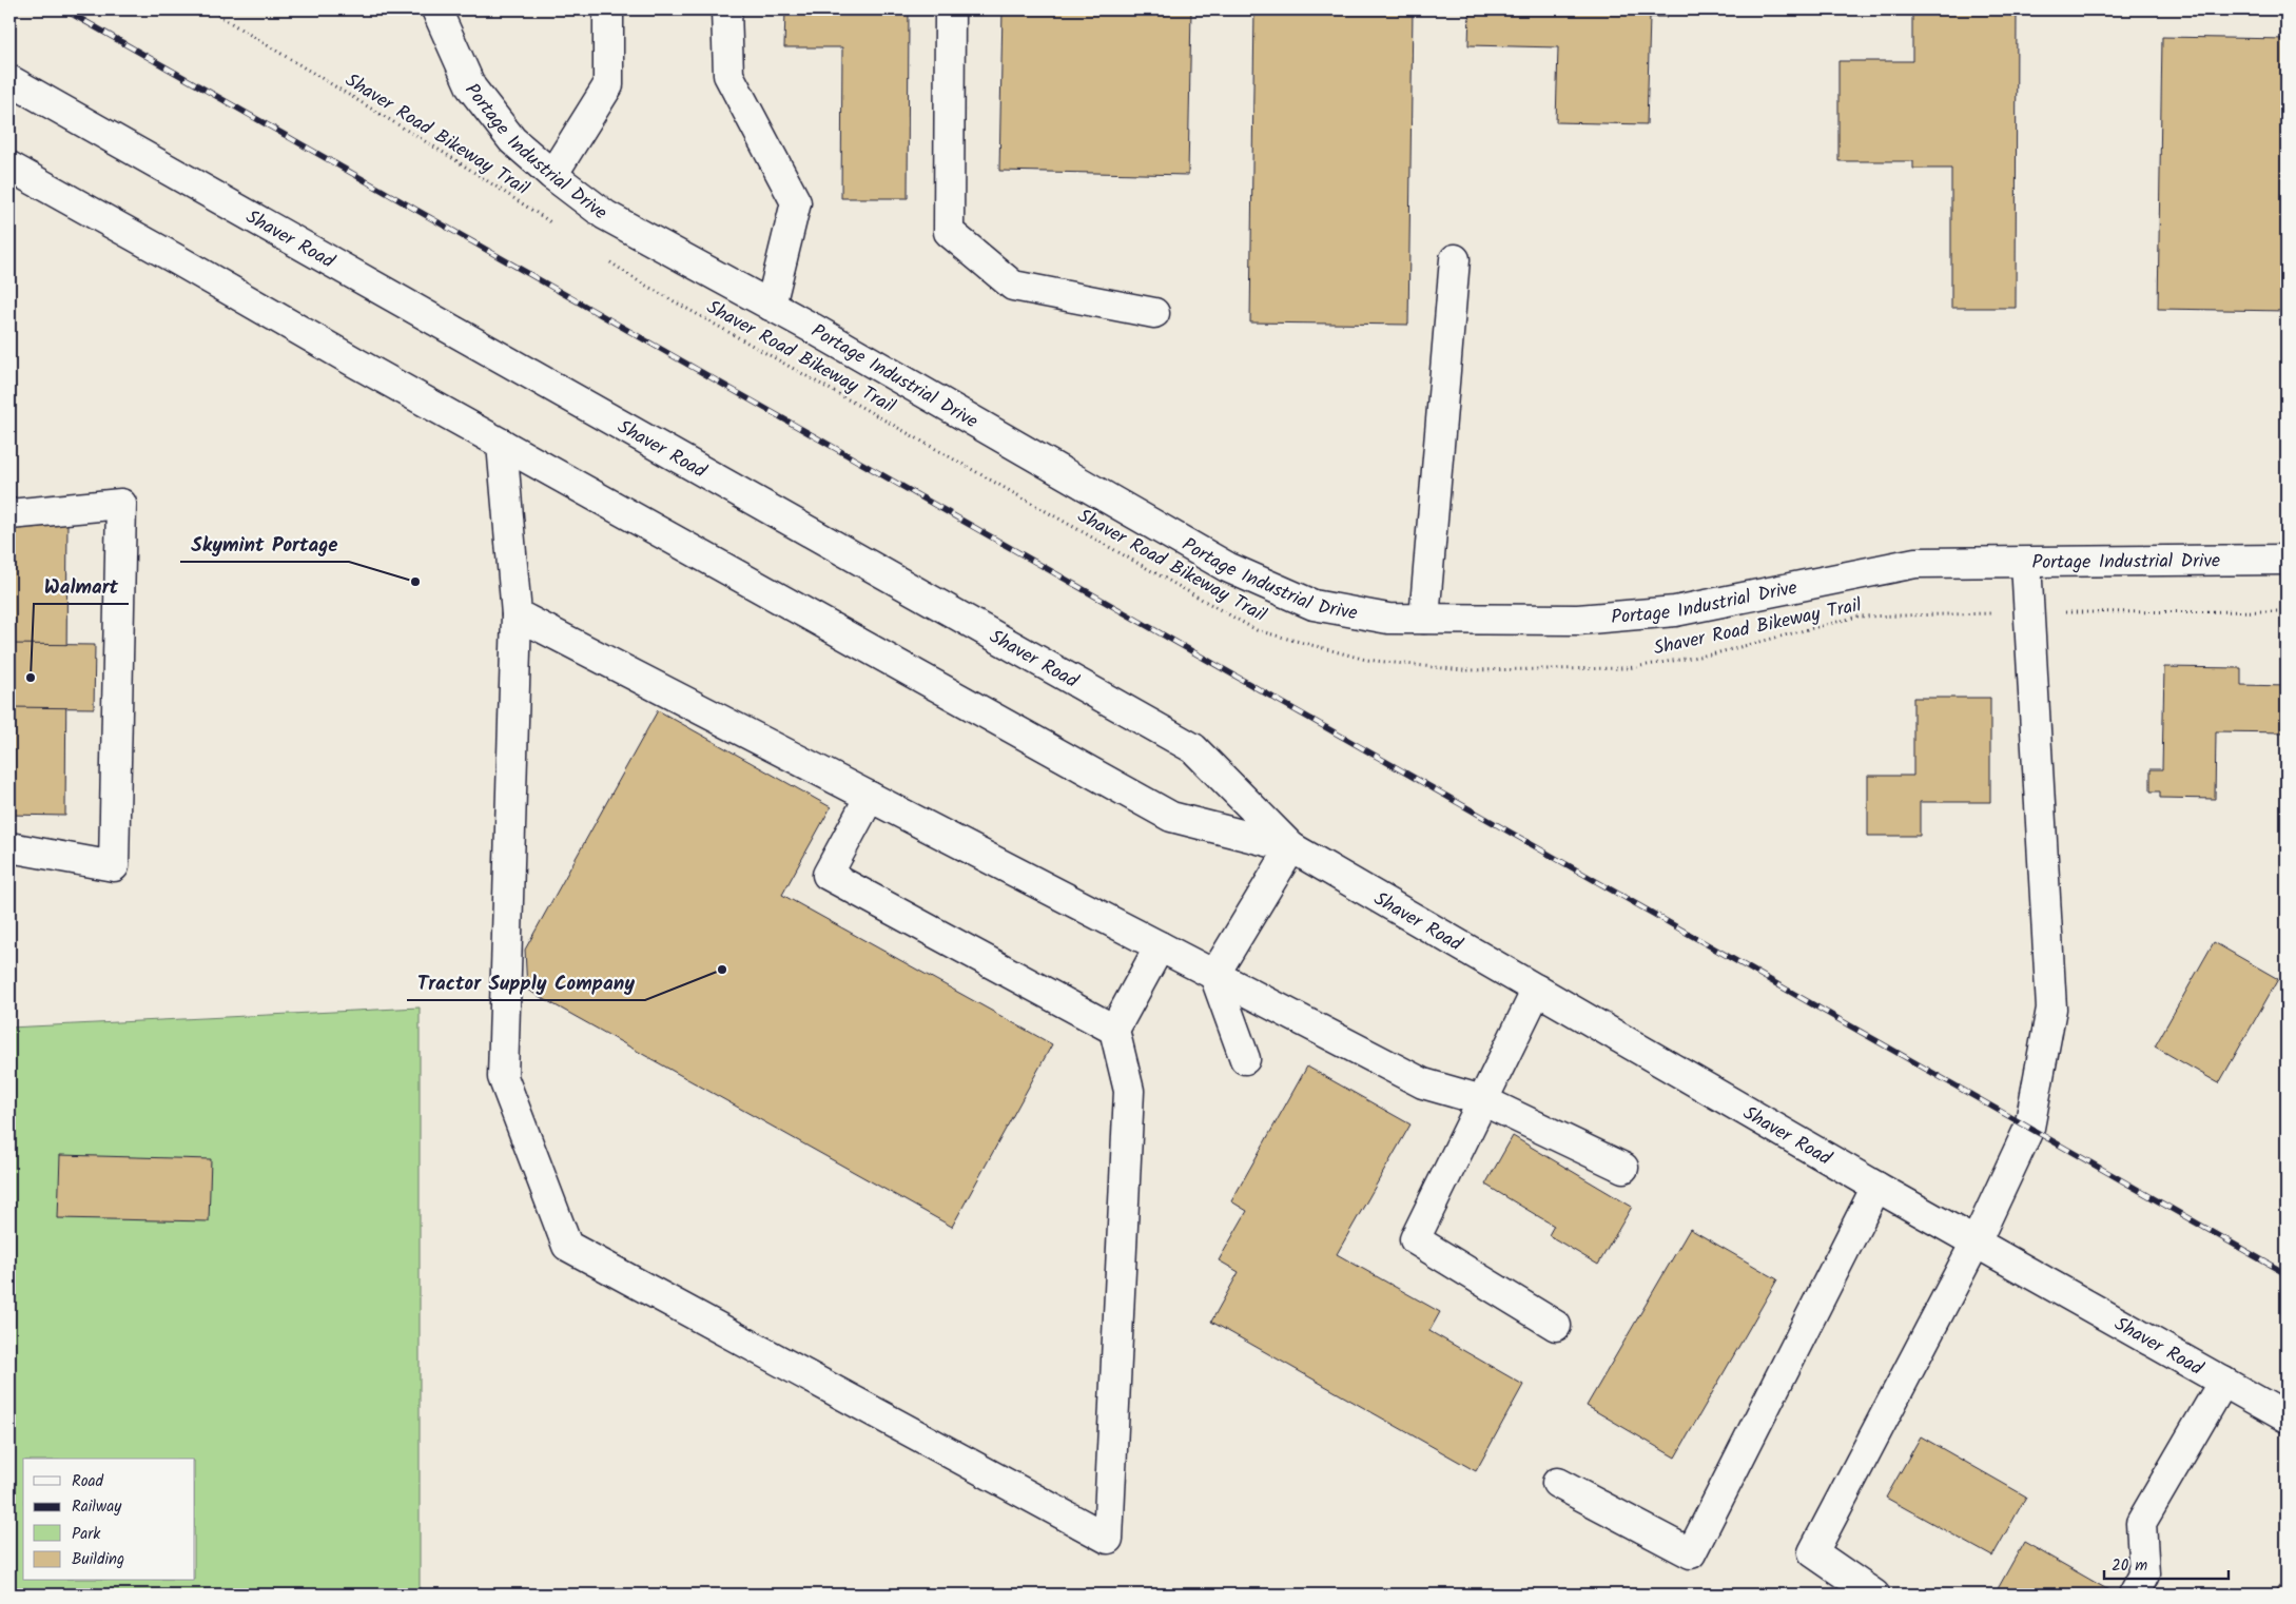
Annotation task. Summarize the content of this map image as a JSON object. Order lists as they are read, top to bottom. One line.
{"streets":{"main road":["Portage Industrial Drive","Shaver Road"],"path":["Shaver Road Bikeway Trail"]},"places":["Skymint Portage","Walmart","Tractor Supply Company"],"legend":["Road","Railway","Park","Building"],"scale_bar":"20 m"}
